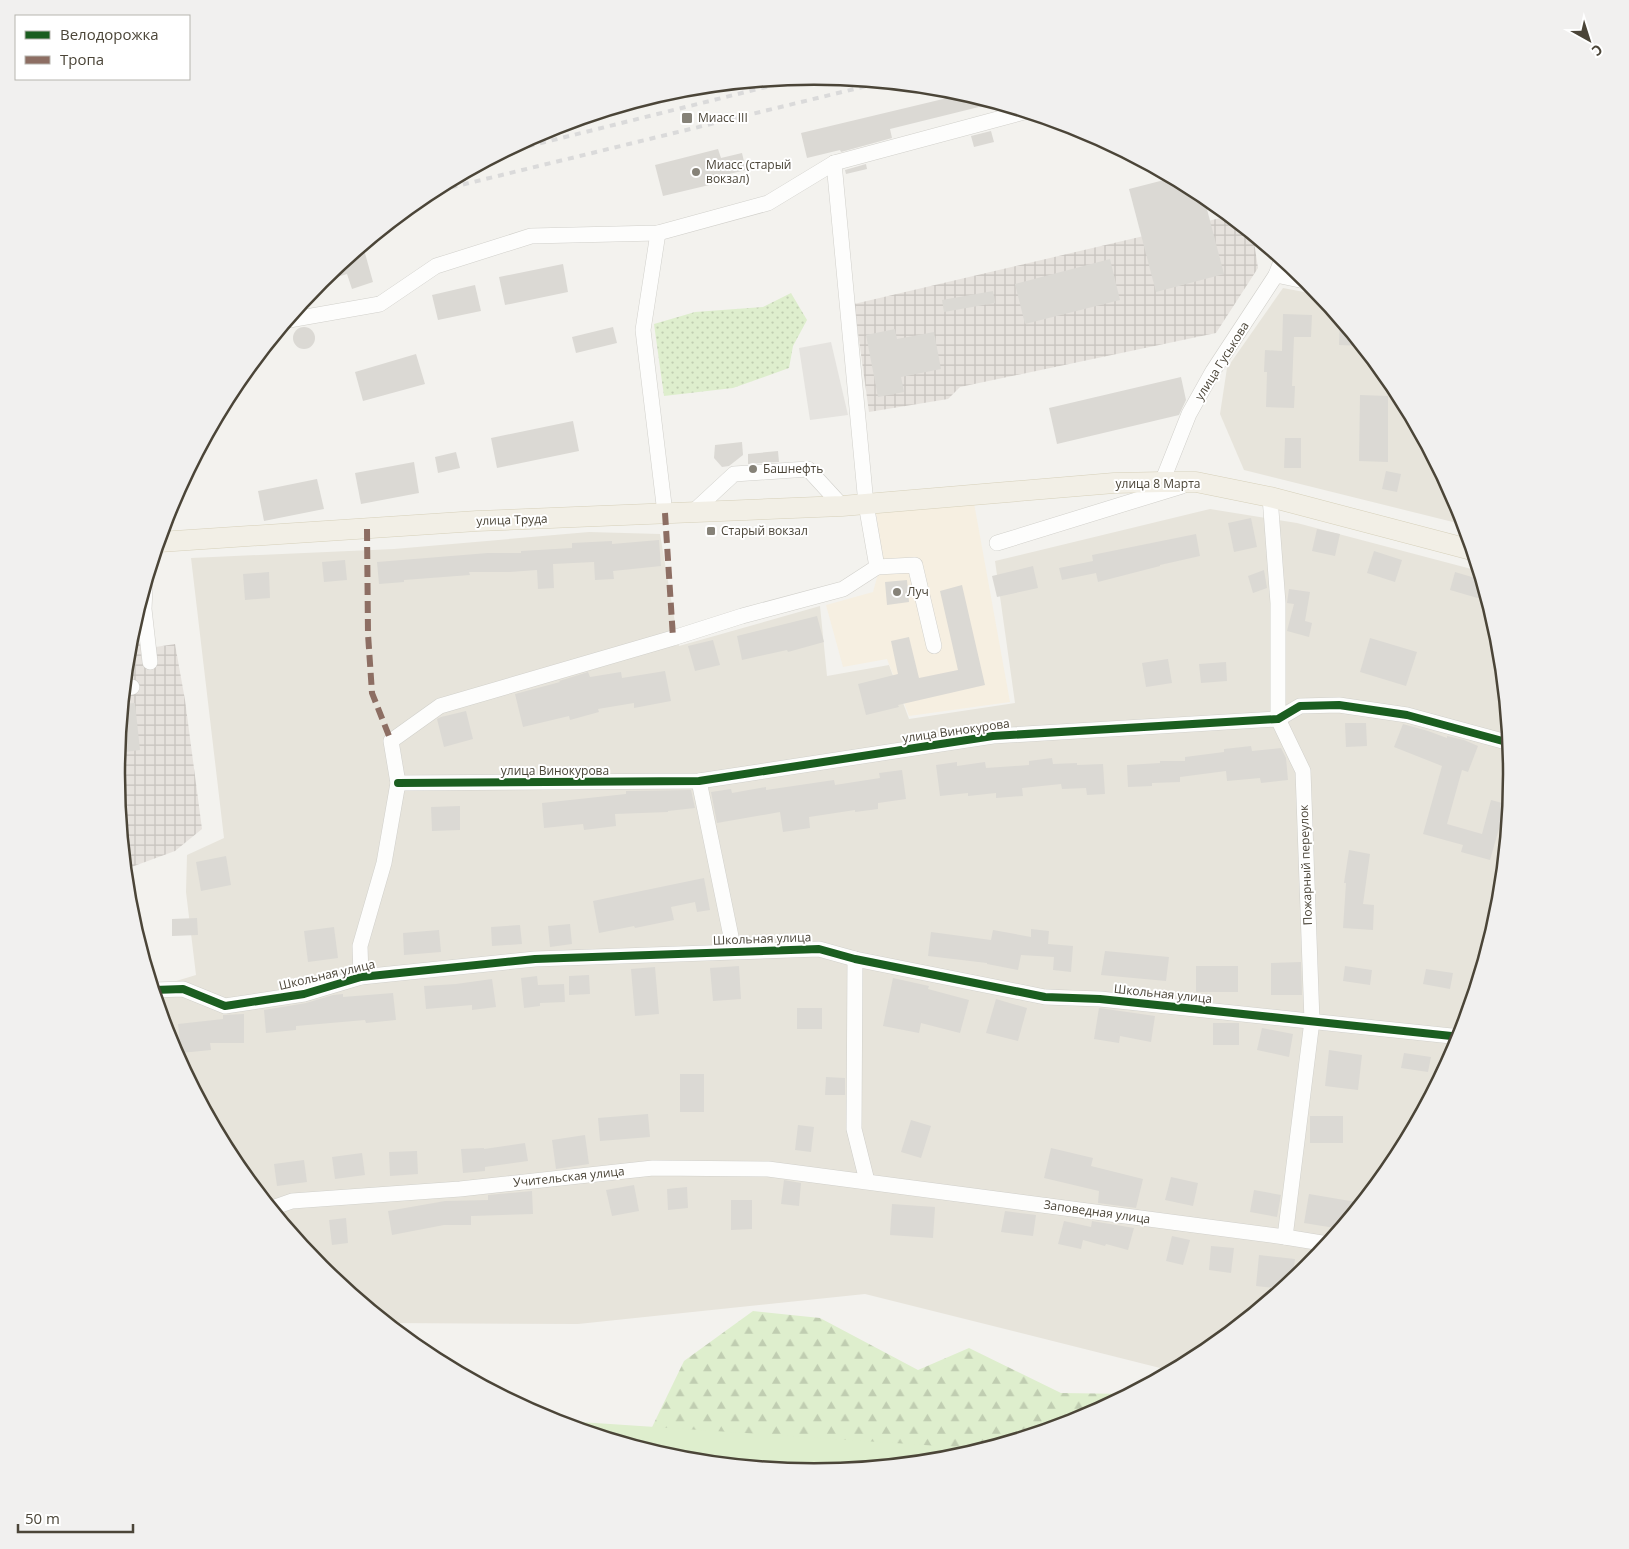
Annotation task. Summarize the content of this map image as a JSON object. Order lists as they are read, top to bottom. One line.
{"streets":{"main road":["улица 8 Марта","улица Труда"],"street":["улица Гуськова","улица Винокурова","Пожарный переулок","Школьная улица","Учительская улица","Заповедная улица"]},"crossings":[["улица Гуськова","улица 8 Марта"],["улица 8 Марта","улица Труда"],["улица 8 Марта","Пожарный переулок"],["улица Винокурова","Пожарный переулок"],["Пожарный переулок","Школьная улица"],["Пожарный переулок","Заповедная улица"],["Учительская улица","Заповедная улица"]],"places":{"transit":["Миасс III","Старый вокзал"],"other":["Миасс (старый вокзал)","Башнефть","Луч"]},"legend":["Велодорожка","Тропа"],"scale_bar":"50 m","north":"bottom right"}
